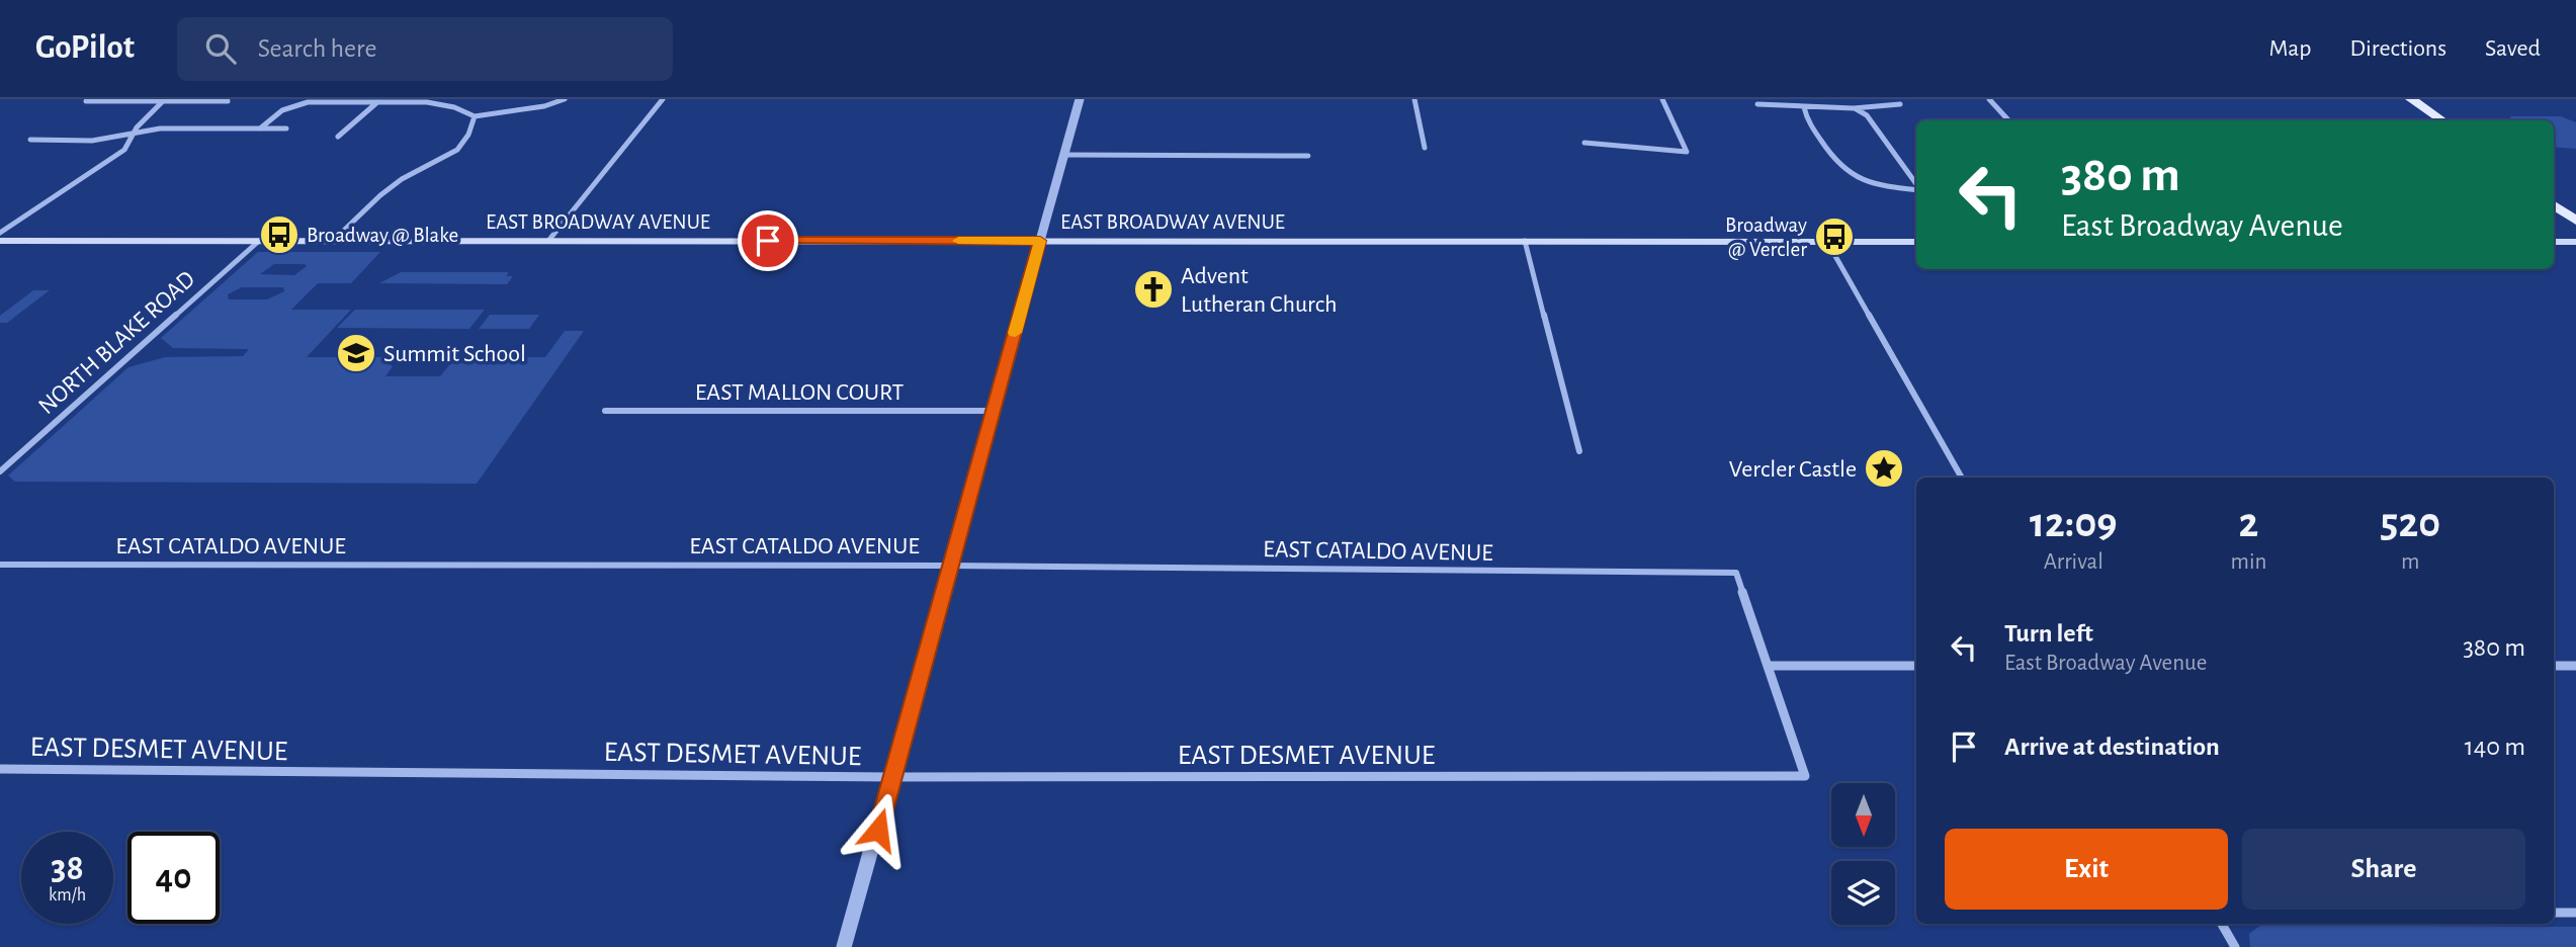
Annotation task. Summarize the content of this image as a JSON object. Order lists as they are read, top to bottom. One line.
{"streets":{"main road":["EAST BROADWAY AVENUE"],"street":["NORTH BLAKE ROAD","EAST MALLON COURT","EAST CATALDO AVENUE","EAST DESMET AVENUE"]},"crossings":[["EAST BROADWAY AVENUE","NORTH BLAKE ROAD"],["EAST CATALDO AVENUE","EAST DESMET AVENUE"]],"places":{"bus stop":["Broadway @ Blake","Broadway @ Vercler"],"church":["Advent Lutheran Church"],"school or university":["Summit School"],"place":["Vercler Castle"]},"north":"bottom","page":{"header":"GoPilot","search":"Search here","nav":["Map","Directions","Saved"],"turn":["380 m","East Broadway Avenue"],"eta":["12:09","Arrival","2","min","520","m"],"list":[{"name":"Turn left","note":"East Broadway Avenue","value":"380 m"},{"name":"Arrive at destination","value":"140 m"}],"buttons":["Exit","Share"],"speed":"38 km/h","limit":"40"}}
